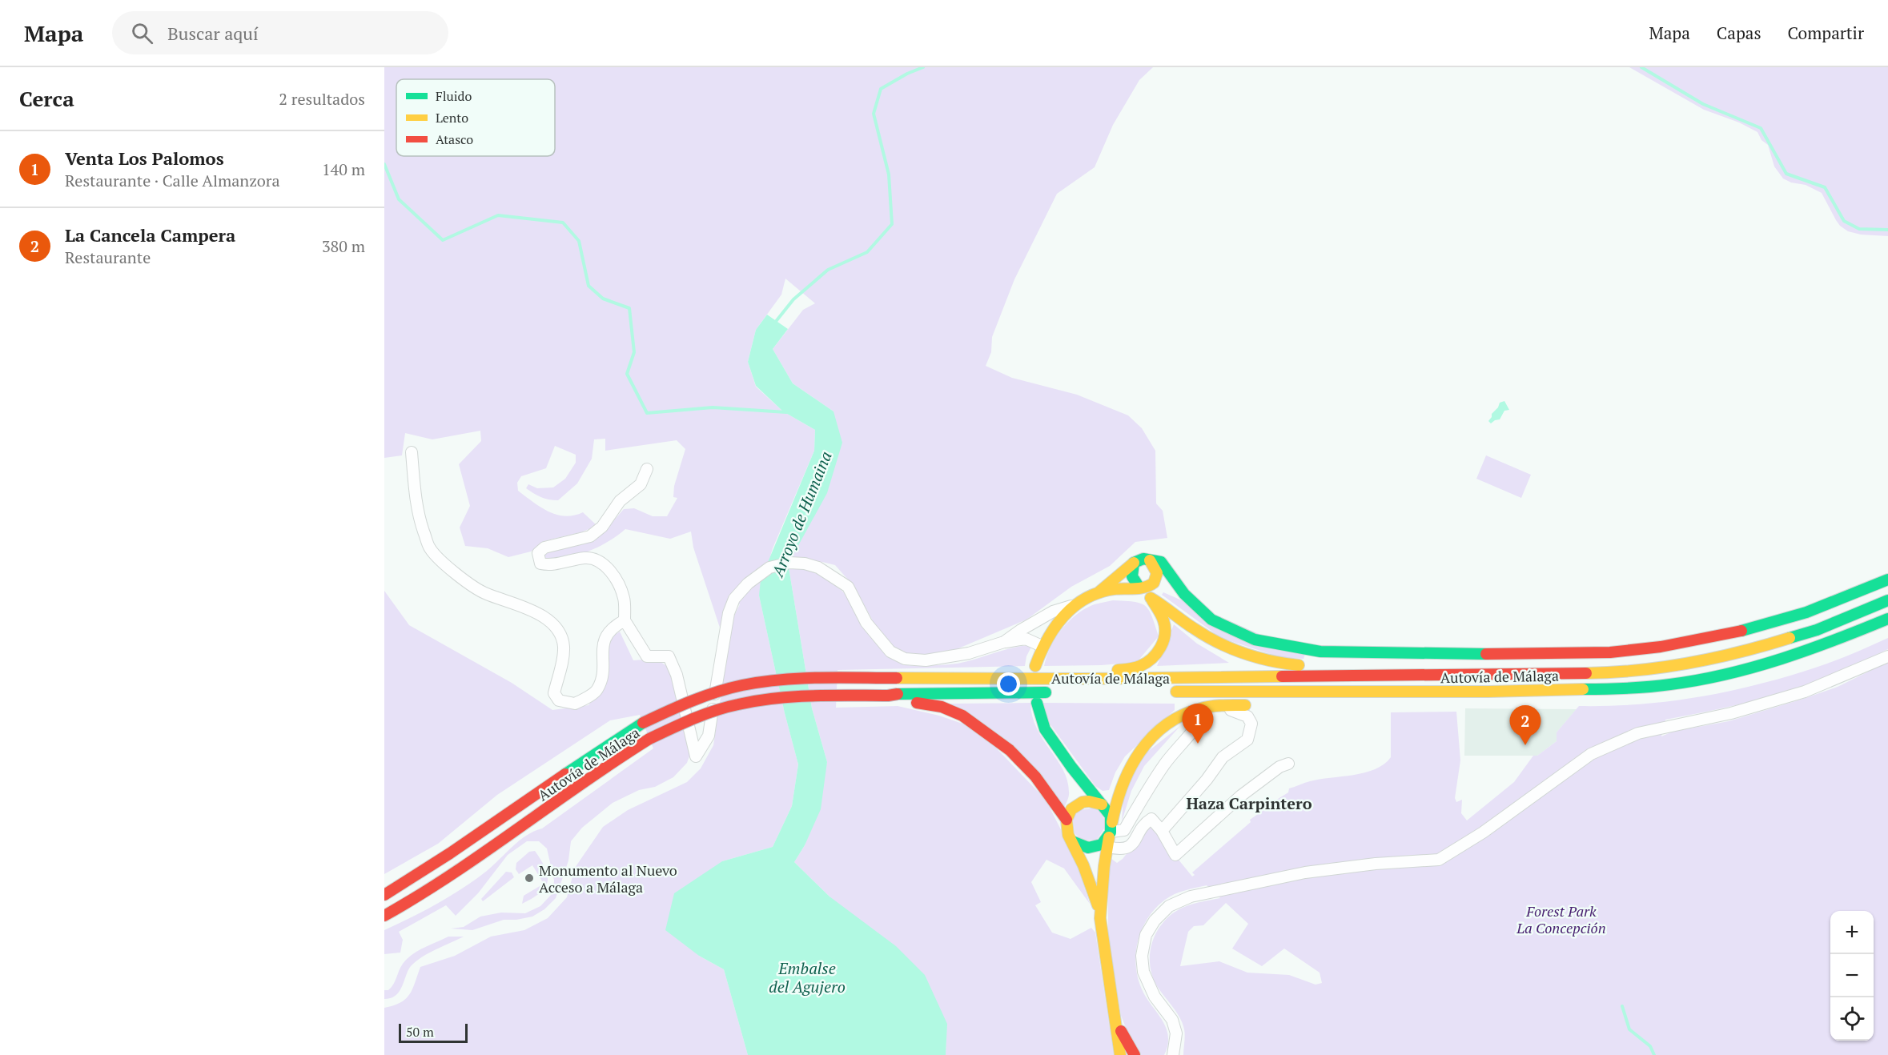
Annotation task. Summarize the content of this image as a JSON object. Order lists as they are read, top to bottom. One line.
{"streets":{"main road":["Autovía de Málaga"]},"districts":["Haza Carpintero"],"water":["Arroyo de Humaina","Embalse del Agujero"],"parks":["Forest Park La Concepción"],"places":["Monumento al Nuevo Acceso a Málaga"],"legend":["Fluido","Lento","Atasco"],"scale_bar":"50 m","page":{"header":"Mapa","search":"Buscar aquí","nav":["Mapa","Capas","Compartir"],"heading":["Cerca","2 resultados"],"list":[{"mark":"1","name":"Venta Los Palomos","note":"Restaurante · Calle Almanzora","value":"140 m"},{"mark":"2","name":"La Cancela Campera","note":"Restaurante","value":"380 m"}],"pins":["1","2"],"map_buttons":["+","−"],"scale":"50 m"}}
